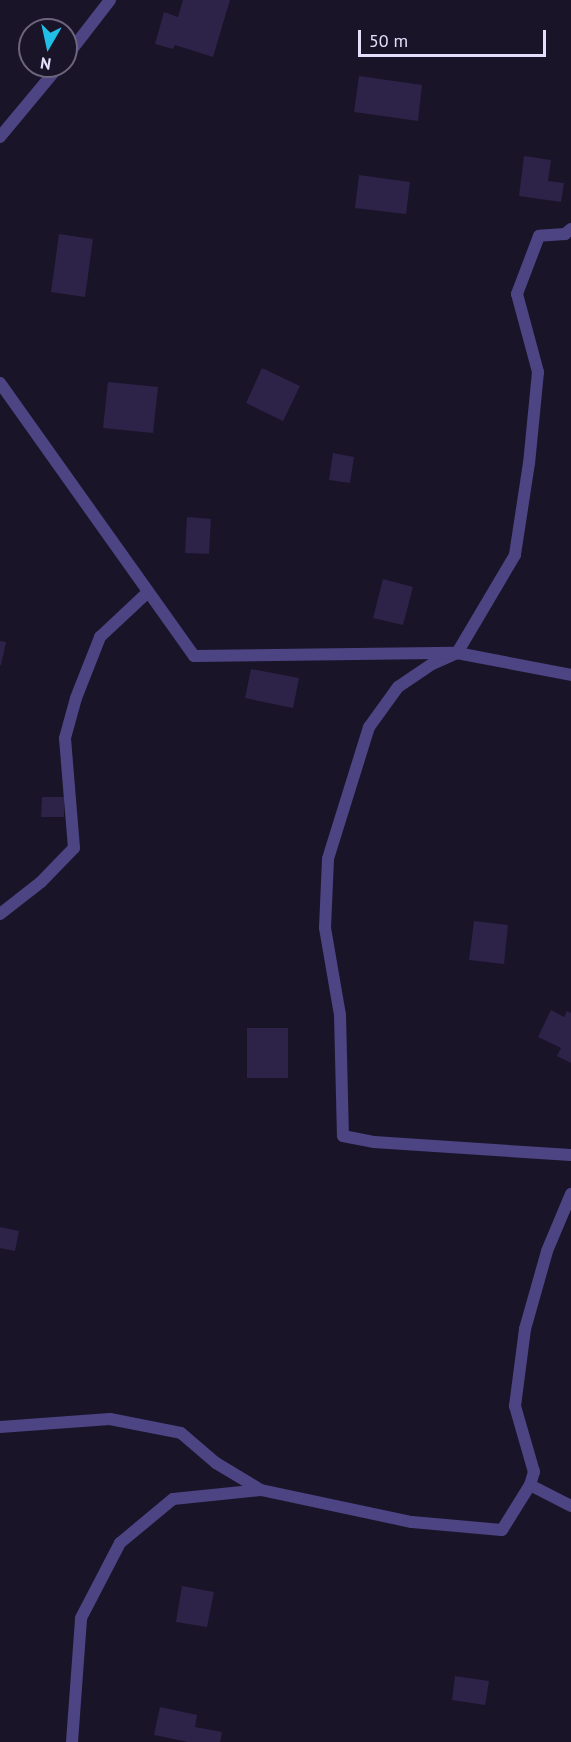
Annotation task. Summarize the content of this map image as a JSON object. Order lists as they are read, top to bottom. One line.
{"scale_bar":"50 m","north":"bottom"}
